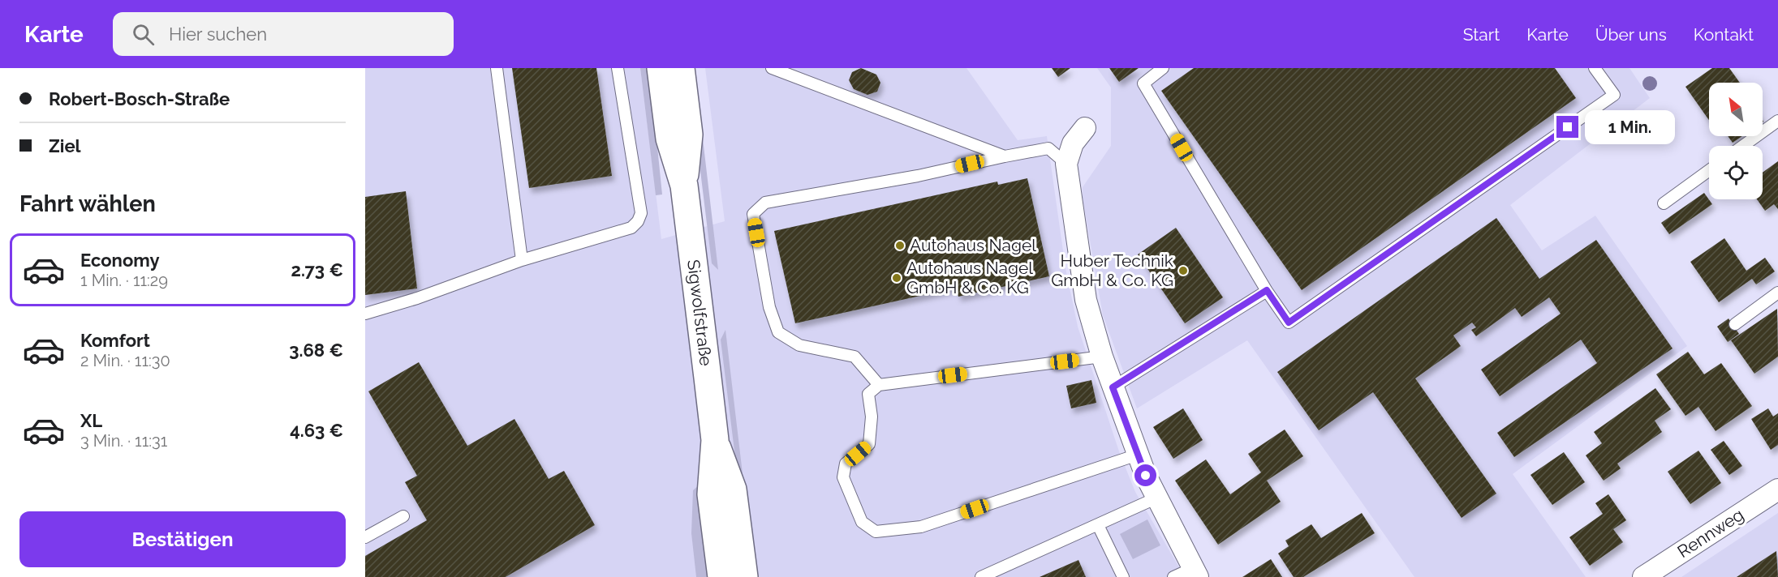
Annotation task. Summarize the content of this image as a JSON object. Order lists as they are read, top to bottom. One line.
{"streets":{"street":["Sigwolfstraße","Rennweg"]},"places":["Autohaus Nagel","Huber Technik GmbH & Co. KG","Autohaus Nagel GmbH & Co. KG"],"north":"top left","page":{"header":"Karte","search":"Hier suchen","nav":["Start","Karte","Über uns","Kontakt"],"banner":["Robert-Bosch-Straße","Ziel"],"bubble":"1 Min.","heading":"Fahrt wählen","list":[{"name":"Economy","note":"1 Min. · 11:29","value":"2.73 €"},{"name":"Komfort","note":"2 Min. · 11:30","value":"3.68 €"},{"name":"XL","note":"3 Min. · 11:31","value":"4.63 €"}],"buttons":"Bestätigen"}}
